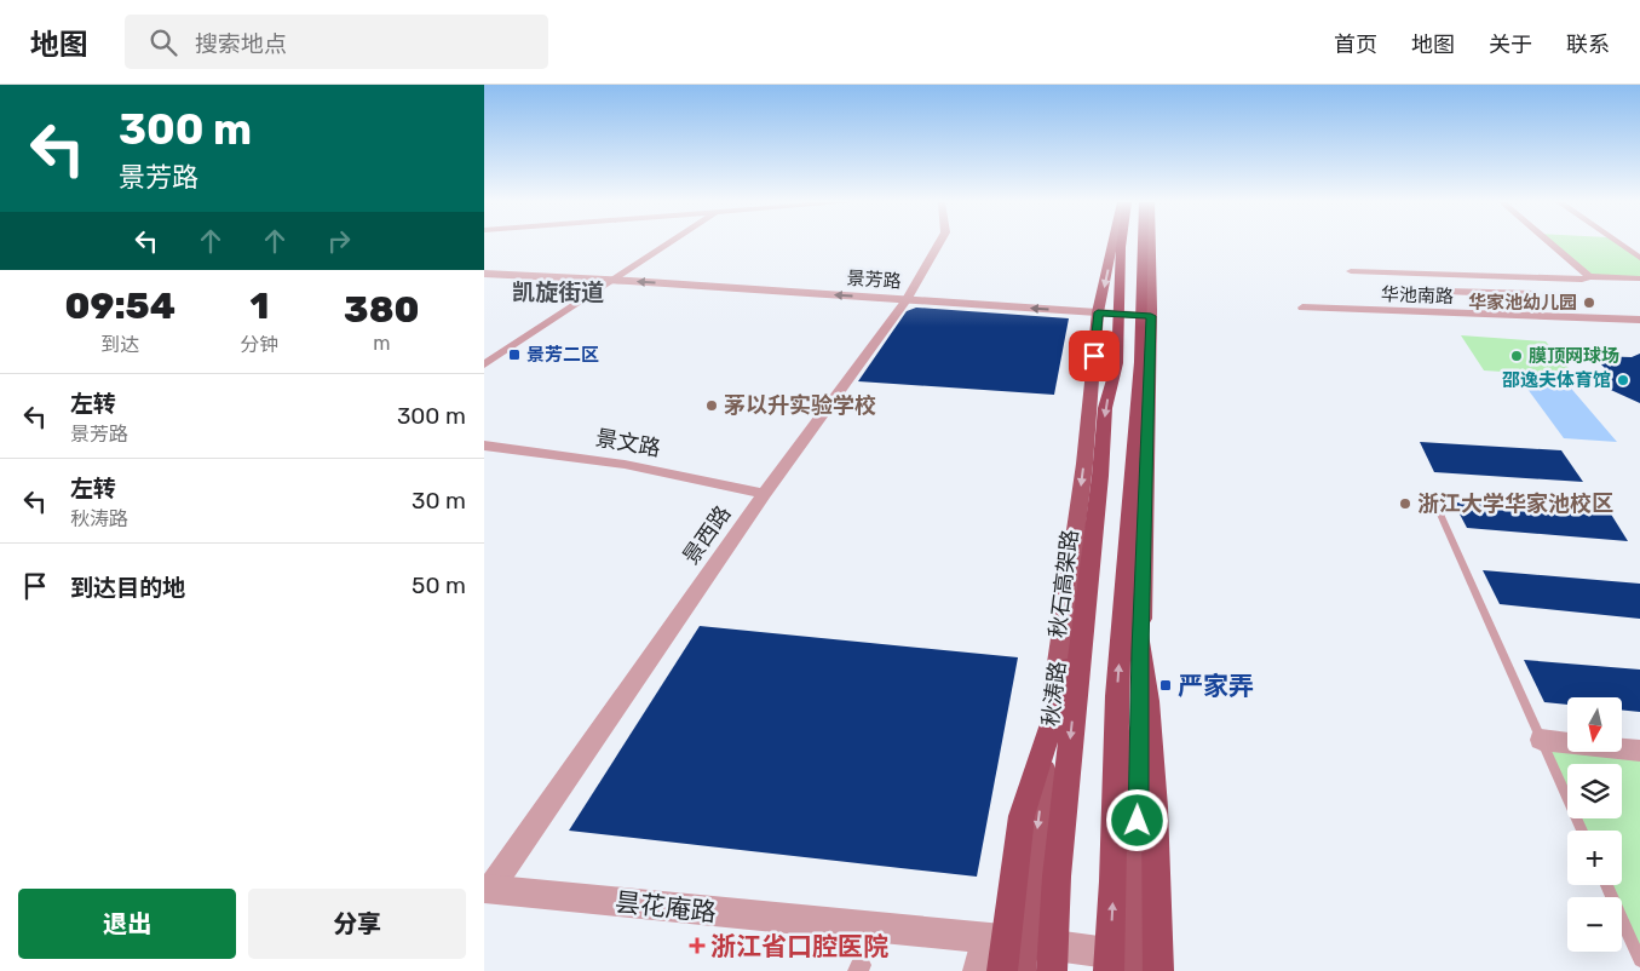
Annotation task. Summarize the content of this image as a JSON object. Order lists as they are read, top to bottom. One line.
{"streets":{"highway":["秋石高架路"],"main road":["秋涛路"],"street":["景芳路","华池南路","景文路","景西路","昙花庵路"]},"crossings":[["景芳路","景西路"],["景芳路","秋涛路"],["景文路","景西路"],["景西路","昙花庵路"],["秋涛路","昙花庵路"]],"one_way":["景芳路"],"districts":["凯旋街道"],"places":{"other":["华家池幼儿园","膜顶网球场","邵逸夫体育馆","茅以升实验学校","浙江大学华家池校区"],"transit":["景芳二区","严家弄"],"health":["浙江省口腔医院"]},"north":"bottom","page":{"header":"地图","search":"搜索地点","nav":["首页","地图","关于","联系"],"turn":["300 m","景芳路"],"eta":["09:54","到达","1","分钟","380","m"],"list":[{"name":"左转","note":"景芳路","value":"300 m"},{"name":"左转","note":"秋涛路","value":"30 m"},{"name":"到达目的地","value":"50 m"}],"map_buttons":["+","−"],"buttons":["退出","分享"]}}
